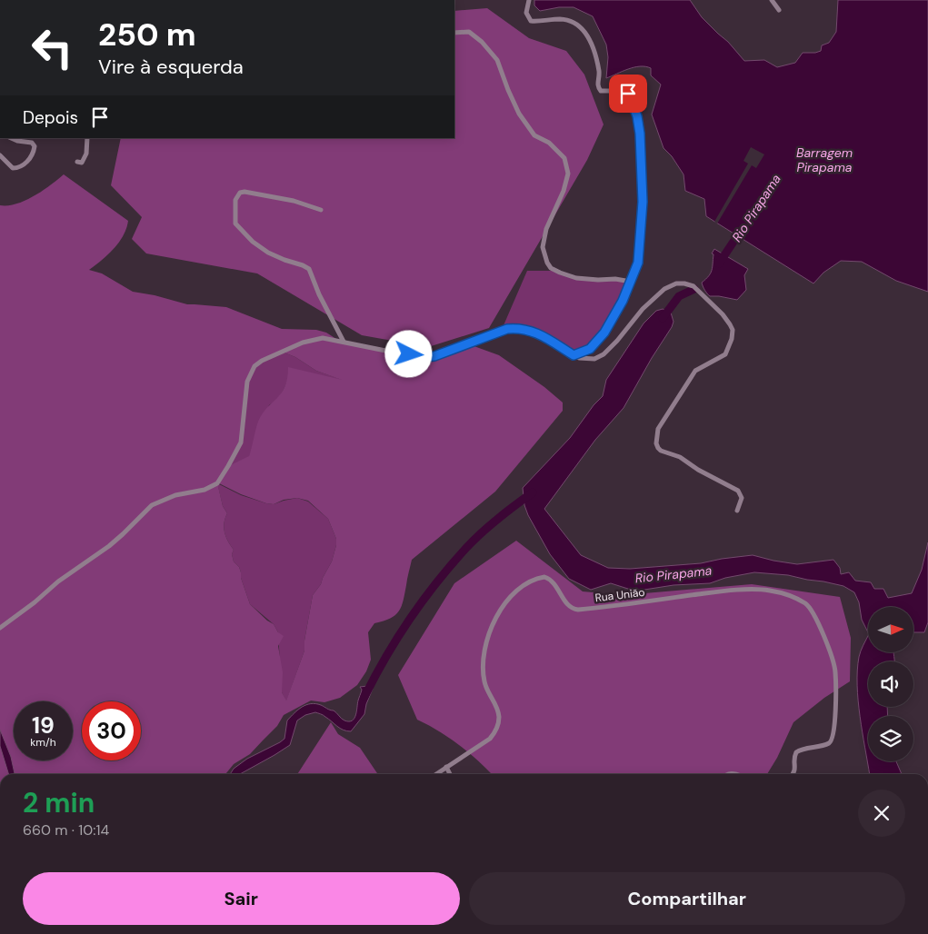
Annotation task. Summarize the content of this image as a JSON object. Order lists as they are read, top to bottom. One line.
{"streets":{"street":["Rua União"]},"water":["Barragem Pirapama","Rio Pirapama"],"north":"right","page":{"turn":["250 m","Vire à esquerda"],"then":"Depois","speed":"19 km/h","limit":"30","heading":["2 min","660 m · 10:14"],"buttons":["Sair","Compartilhar"]}}
